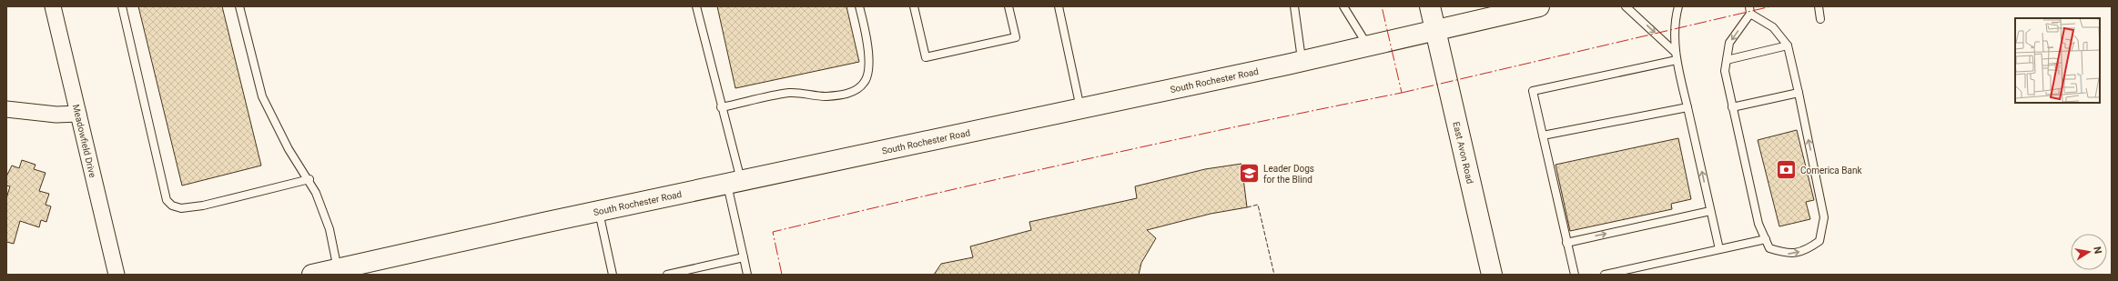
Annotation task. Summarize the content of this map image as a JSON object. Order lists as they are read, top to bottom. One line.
{"streets":{"main road":["South Rochester Road","East Avon Road"],"street":["Meadowfield Drive"]},"crossings":[["South Rochester Road","East Avon Road"]],"places":{"bank":["Comerica Bank"],"school or university":["Leader Dogs for the Blind"]},"north":"right"}
